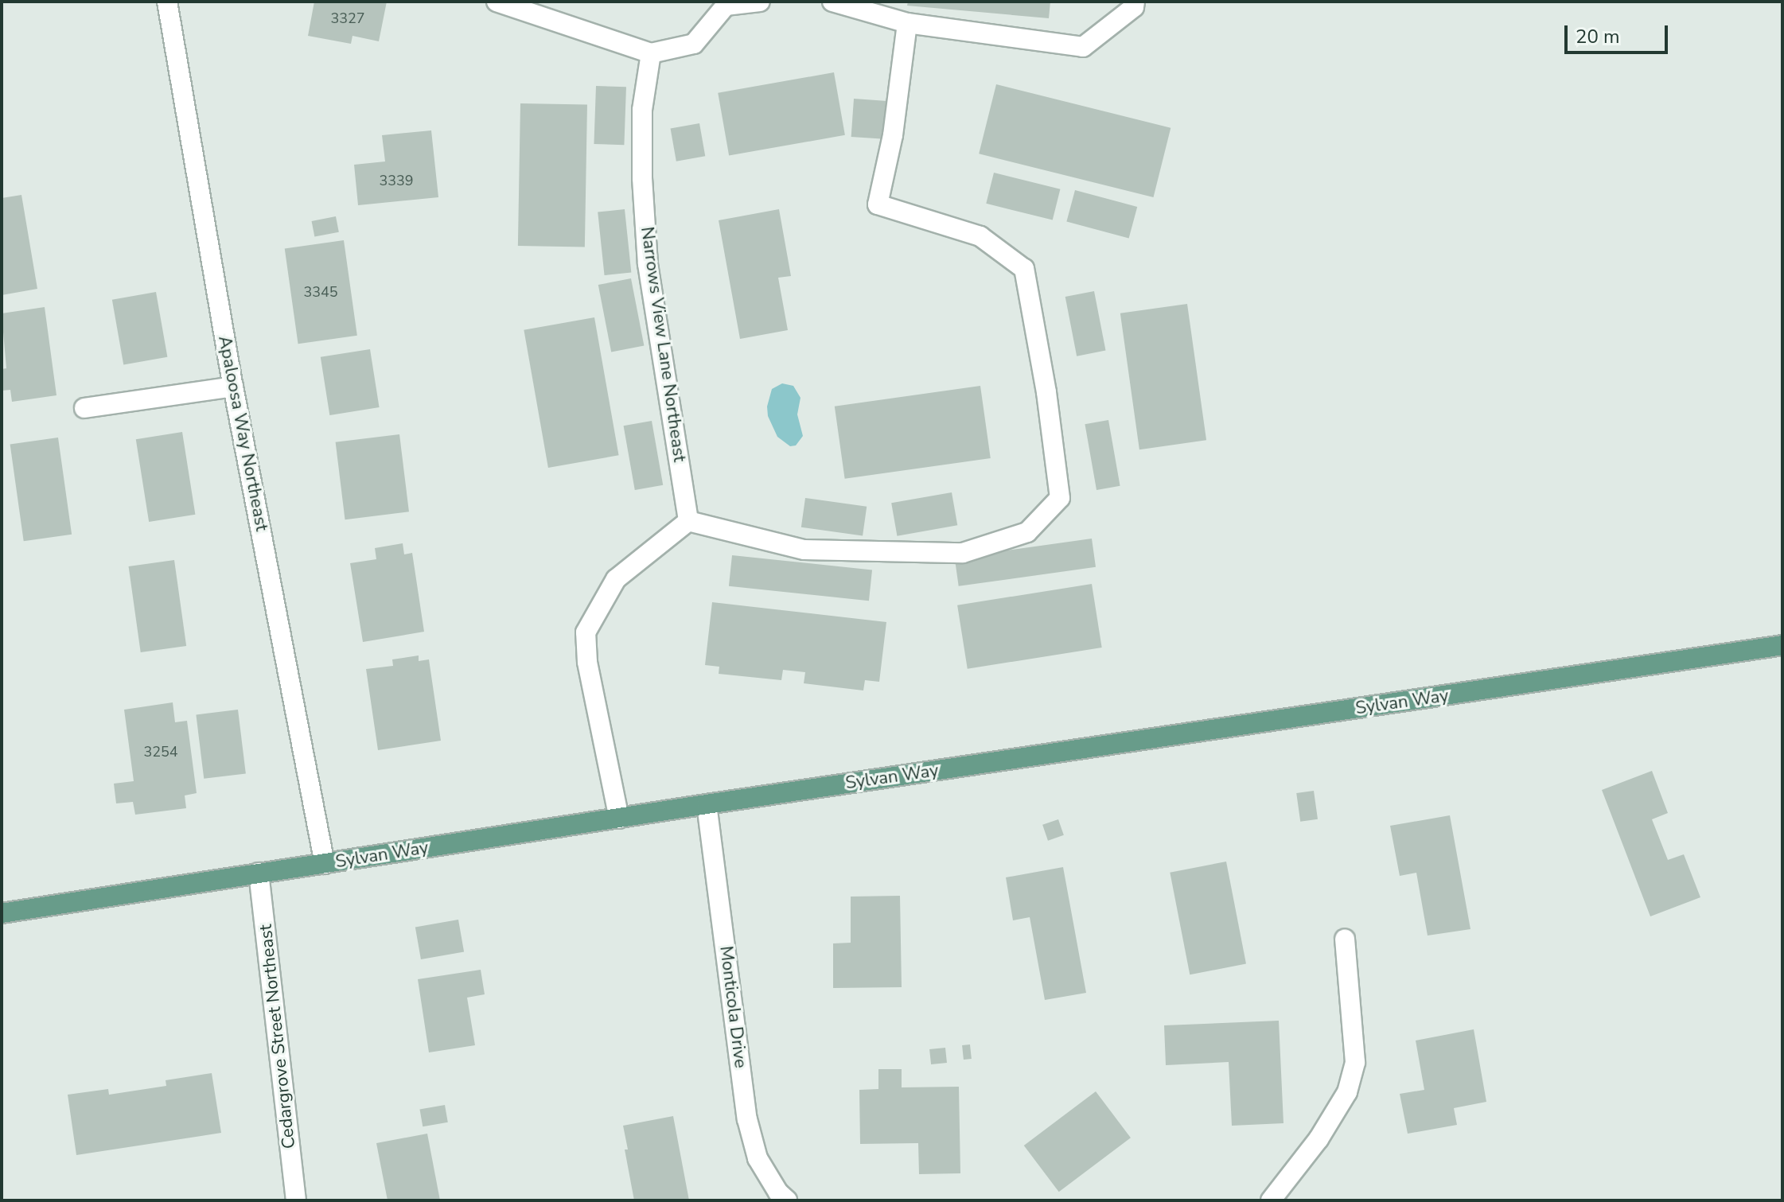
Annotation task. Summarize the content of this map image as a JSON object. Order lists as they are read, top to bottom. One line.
{"streets":{"main road":["Sylvan Way"],"street":["Narrows View Lane Northeast","Apaloosa Way Northeast","Monticola Drive","Cedargrove Street Northeast"]},"crossings":[["Apaloosa Way Northeast","Sylvan Way"],["Sylvan Way","Monticola Drive"],["Sylvan Way","Cedargrove Street Northeast"]],"house_numbers":["3327","3339","3345","3254"],"scale_bar":"20 m"}
